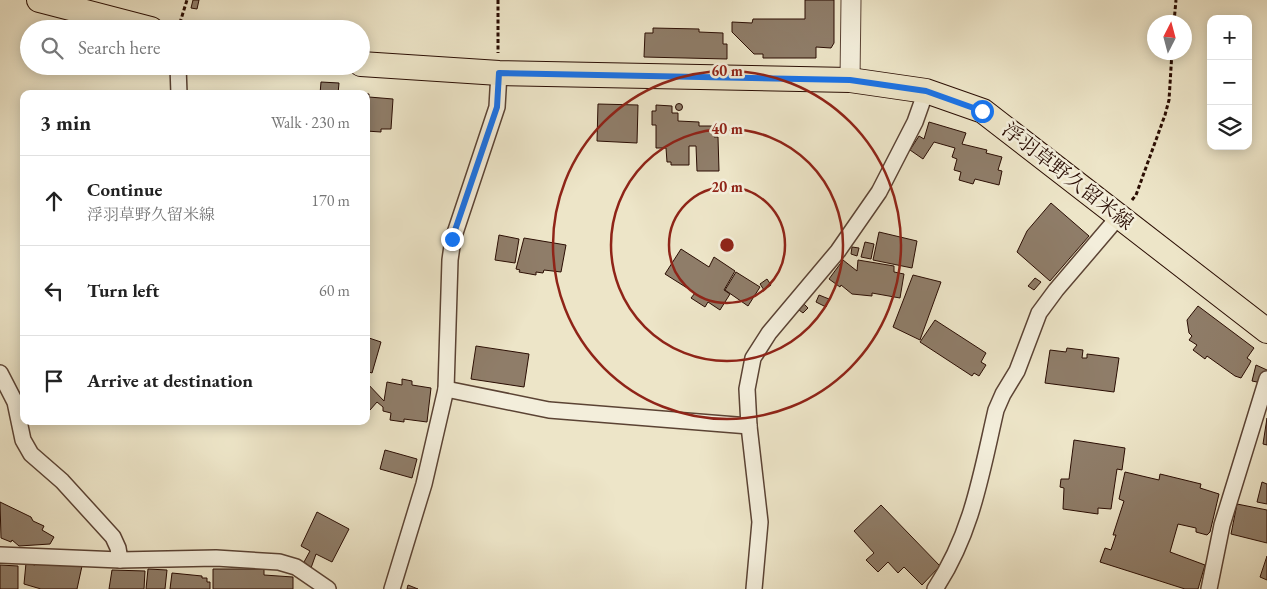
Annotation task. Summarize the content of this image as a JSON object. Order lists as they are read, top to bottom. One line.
{"streets":{"main road":["浮羽草野久留米線"]},"north":"top","page":{"map_buttons":["+","−"],"search":"Search here","heading":["3 min","Walk · 230 m"],"list":[["Continue","浮羽草野久留米線","170 m"],["Turn left","60 m"],"Arrive at destination"]},"rings":["60 m","40 m","20 m"]}
